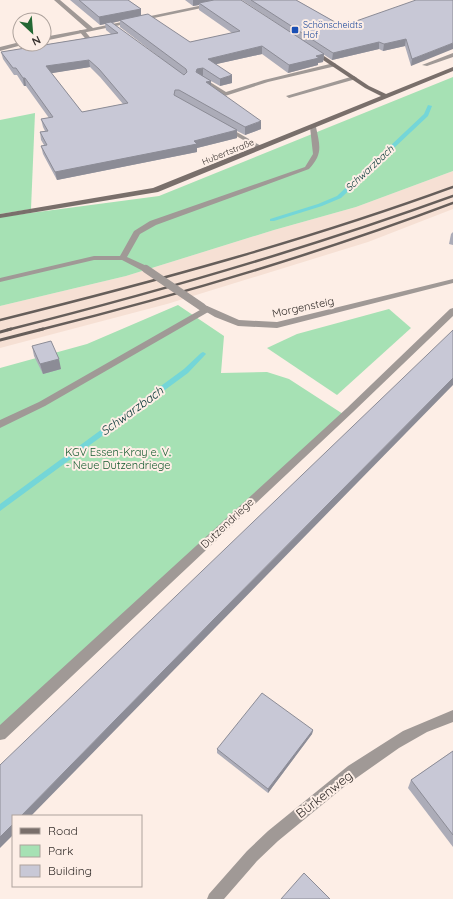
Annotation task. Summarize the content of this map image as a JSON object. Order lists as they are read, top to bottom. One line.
{"streets":{"street":["Hubertstraße","Morgensteig","Dutzendriege","Bürkenweg"]},"water":["Schwarzbach"],"parks":["KGV Essen-Kray e. V. - Neue Dutzendriege"],"places":{"transit":["Schönscheidts Hof"]},"legend":["Road","Park","Building"],"north":"bottom right"}
